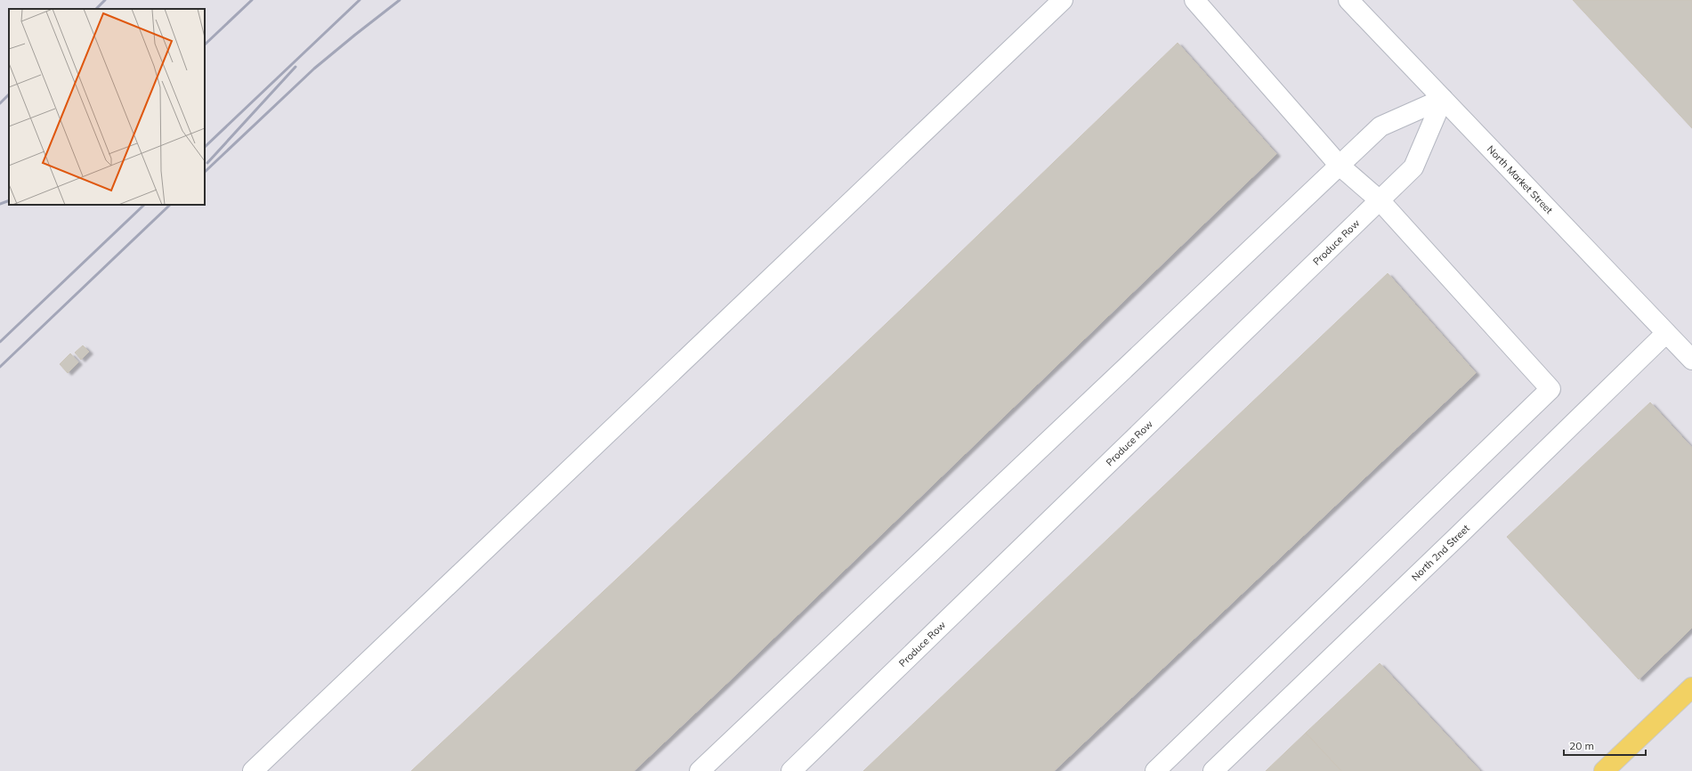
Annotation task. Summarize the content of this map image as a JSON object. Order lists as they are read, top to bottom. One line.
{"streets":{"street":["North Market Street","Produce Row","North 2nd Street"]},"crossings":[["North Market Street","Produce Row"],["North Market Street","North 2nd Street"]],"scale_bar":"20 m"}
